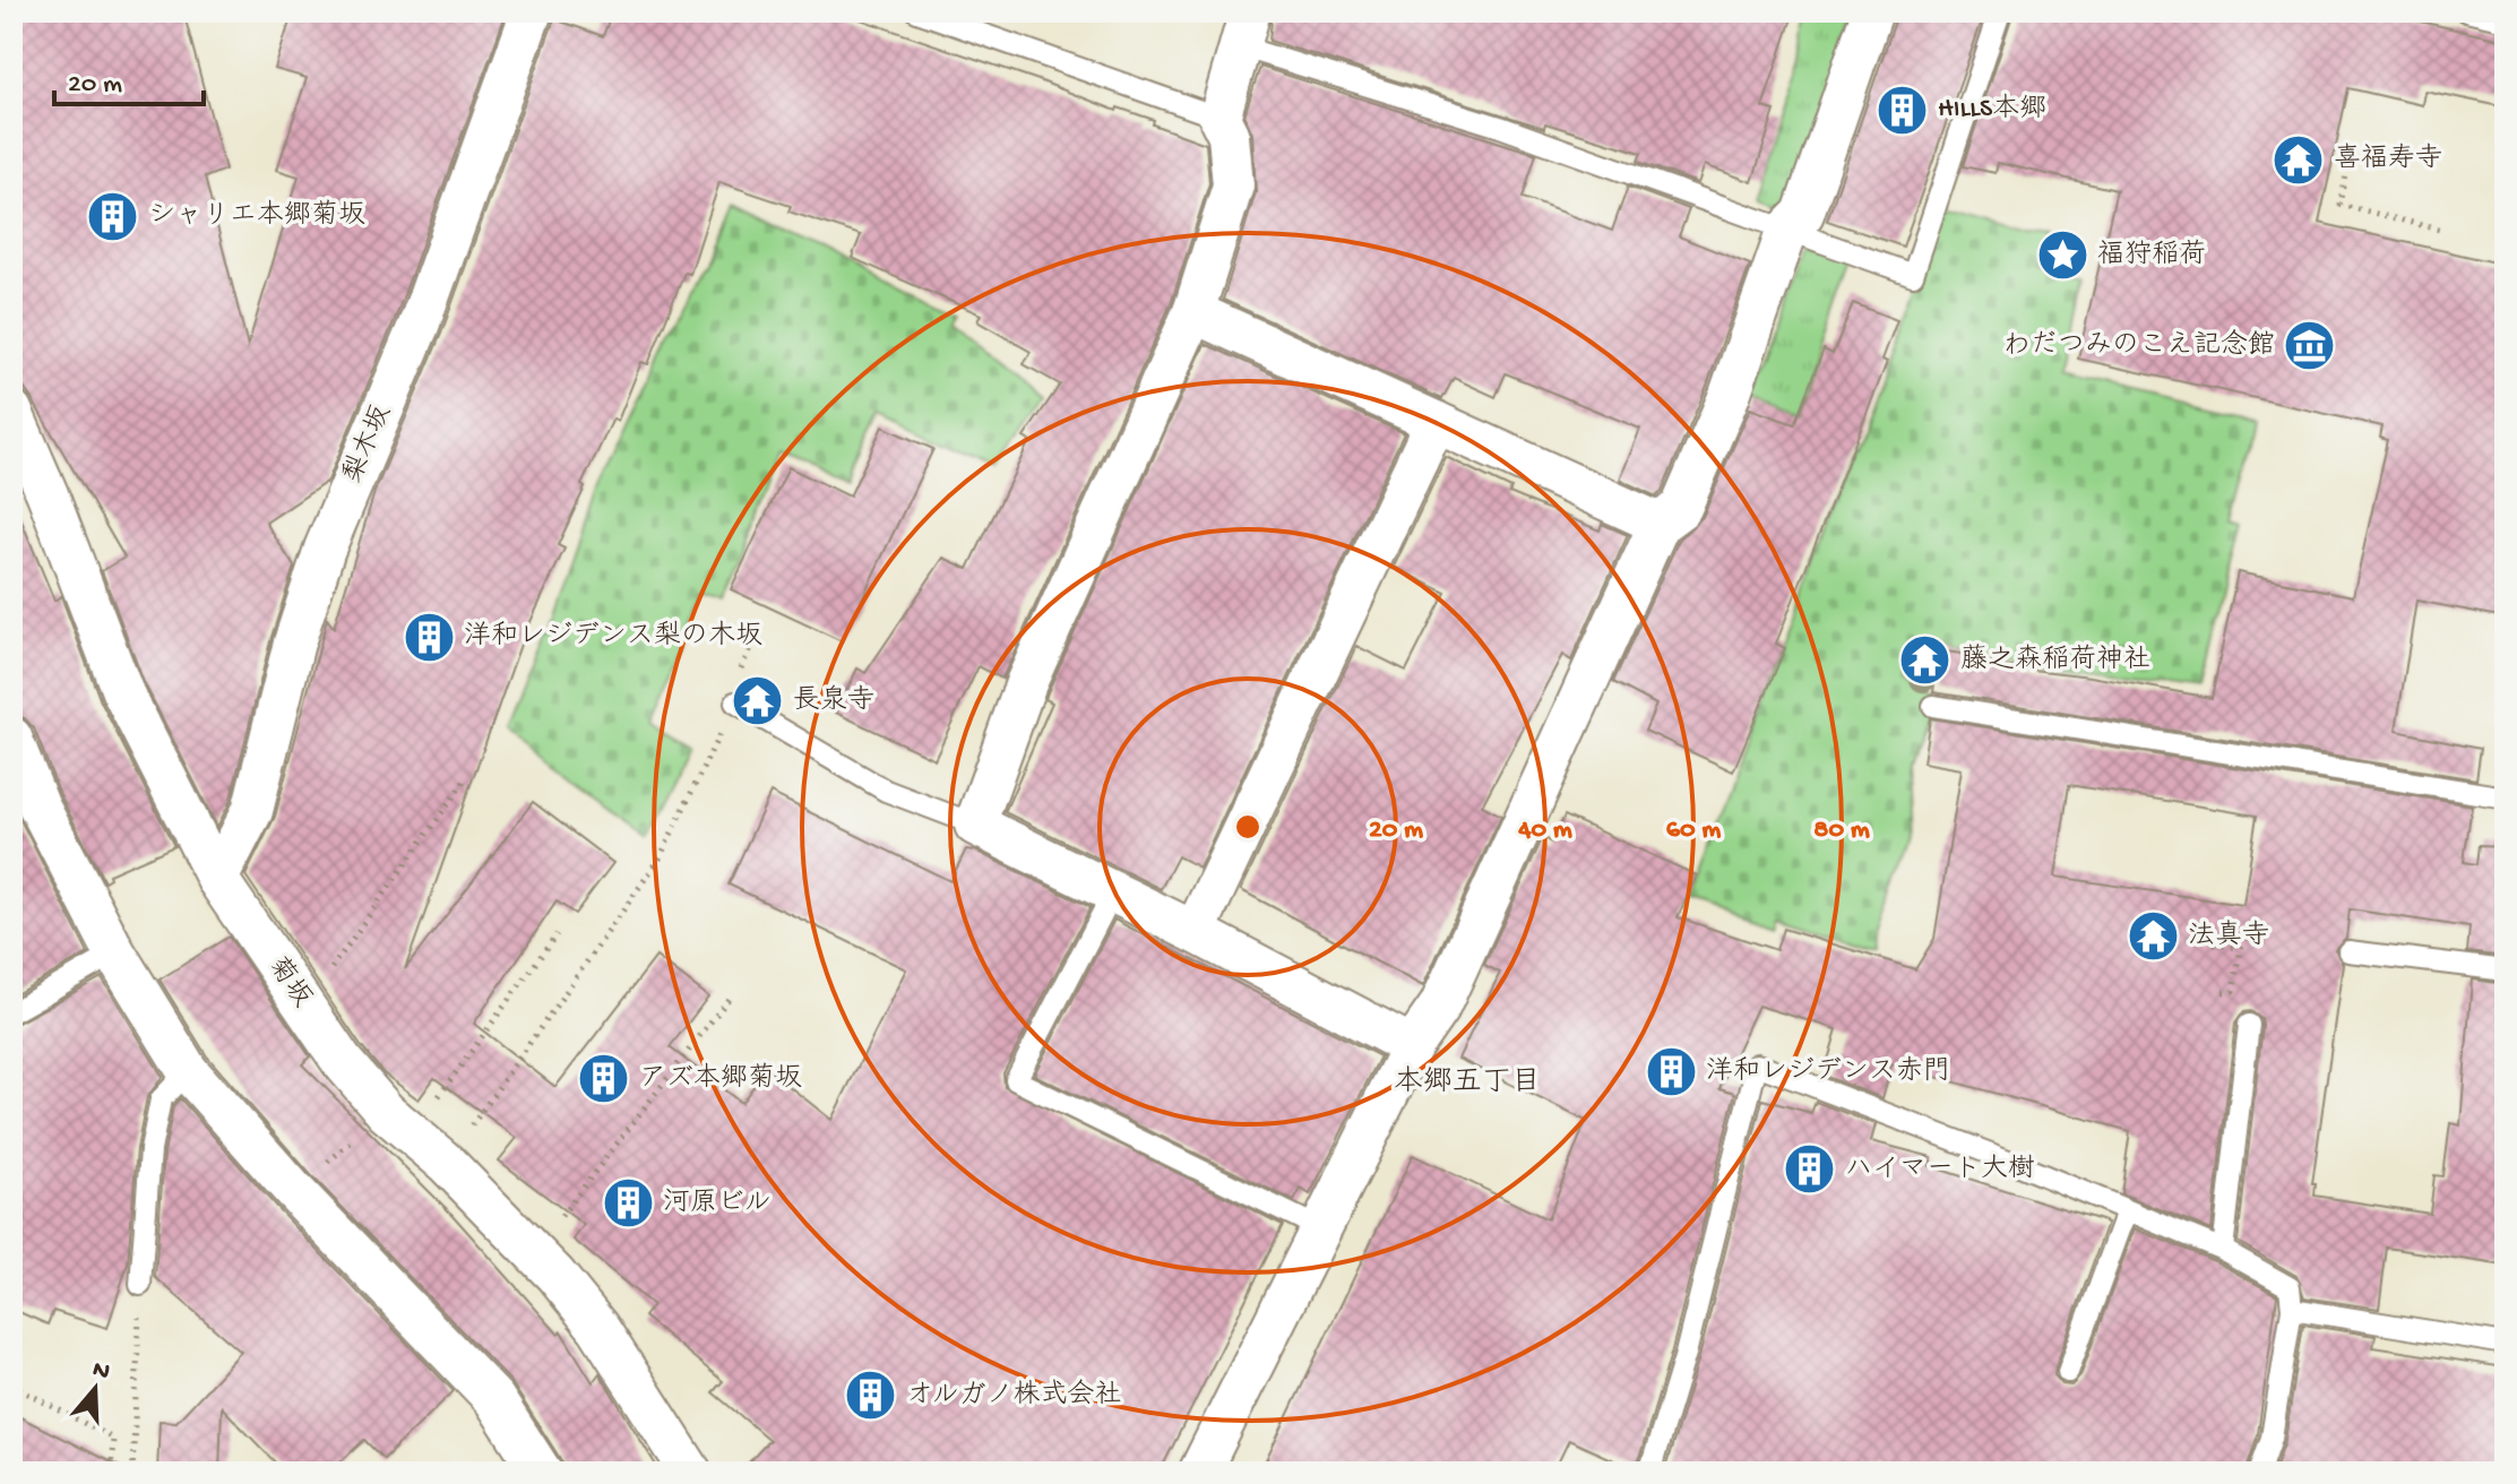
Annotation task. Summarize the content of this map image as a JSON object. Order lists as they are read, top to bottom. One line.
{"streets":{"street":["梨木坂","菊坂"]},"crossings":[["梨木坂","菊坂"]],"districts":["本郷五丁目"],"places":{"building":["HILLS本郷","シャリエ本郷菊坂","洋和レジデンス梨の木坂","洋和レジデンス赤門","アズ本郷菊坂","ハイマート大樹","河原ビル","オルガノ株式会社"],"temple":["喜福寿寺","藤之森稲荷神社","長泉寺","法真寺"],"place":["福狩稲荷"],"museum":["わだつみのこえ記念館"]},"scale_bar":"20 m","north":"top","rings":["20 m","40 m","60 m","80 m"]}
